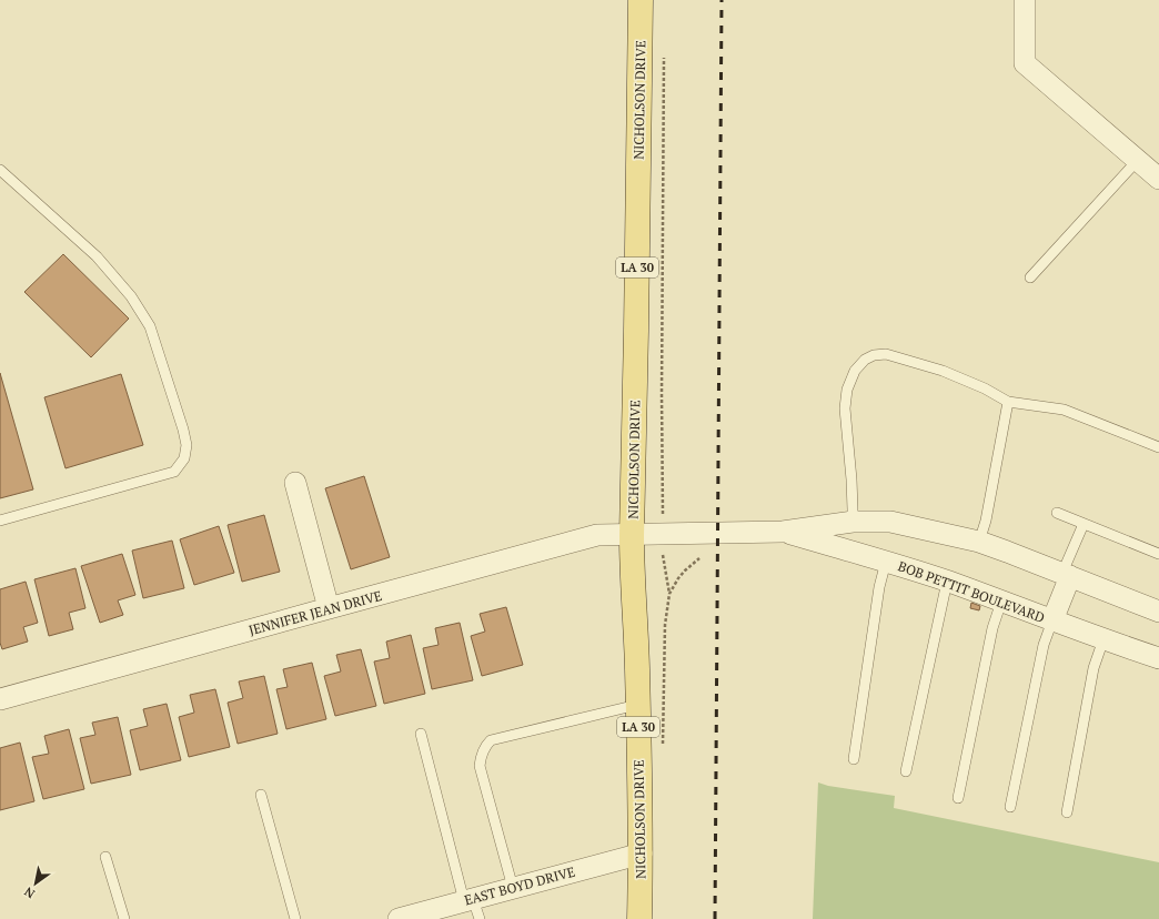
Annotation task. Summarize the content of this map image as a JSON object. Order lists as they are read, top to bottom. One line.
{"streets":{"main road":["NICHOLSON DRIVE","LA 30"],"street":["BOB PETTIT BOULEVARD","JENNIFER JEAN DRIVE","EAST BOYD DRIVE"]},"crossings":[["NICHOLSON DRIVE","BOB PETTIT BOULEVARD"],["NICHOLSON DRIVE","JENNIFER JEAN DRIVE"],["NICHOLSON DRIVE","EAST BOYD DRIVE"],["BOB PETTIT BOULEVARD","JENNIFER JEAN DRIVE"]],"north":"bottom left"}
